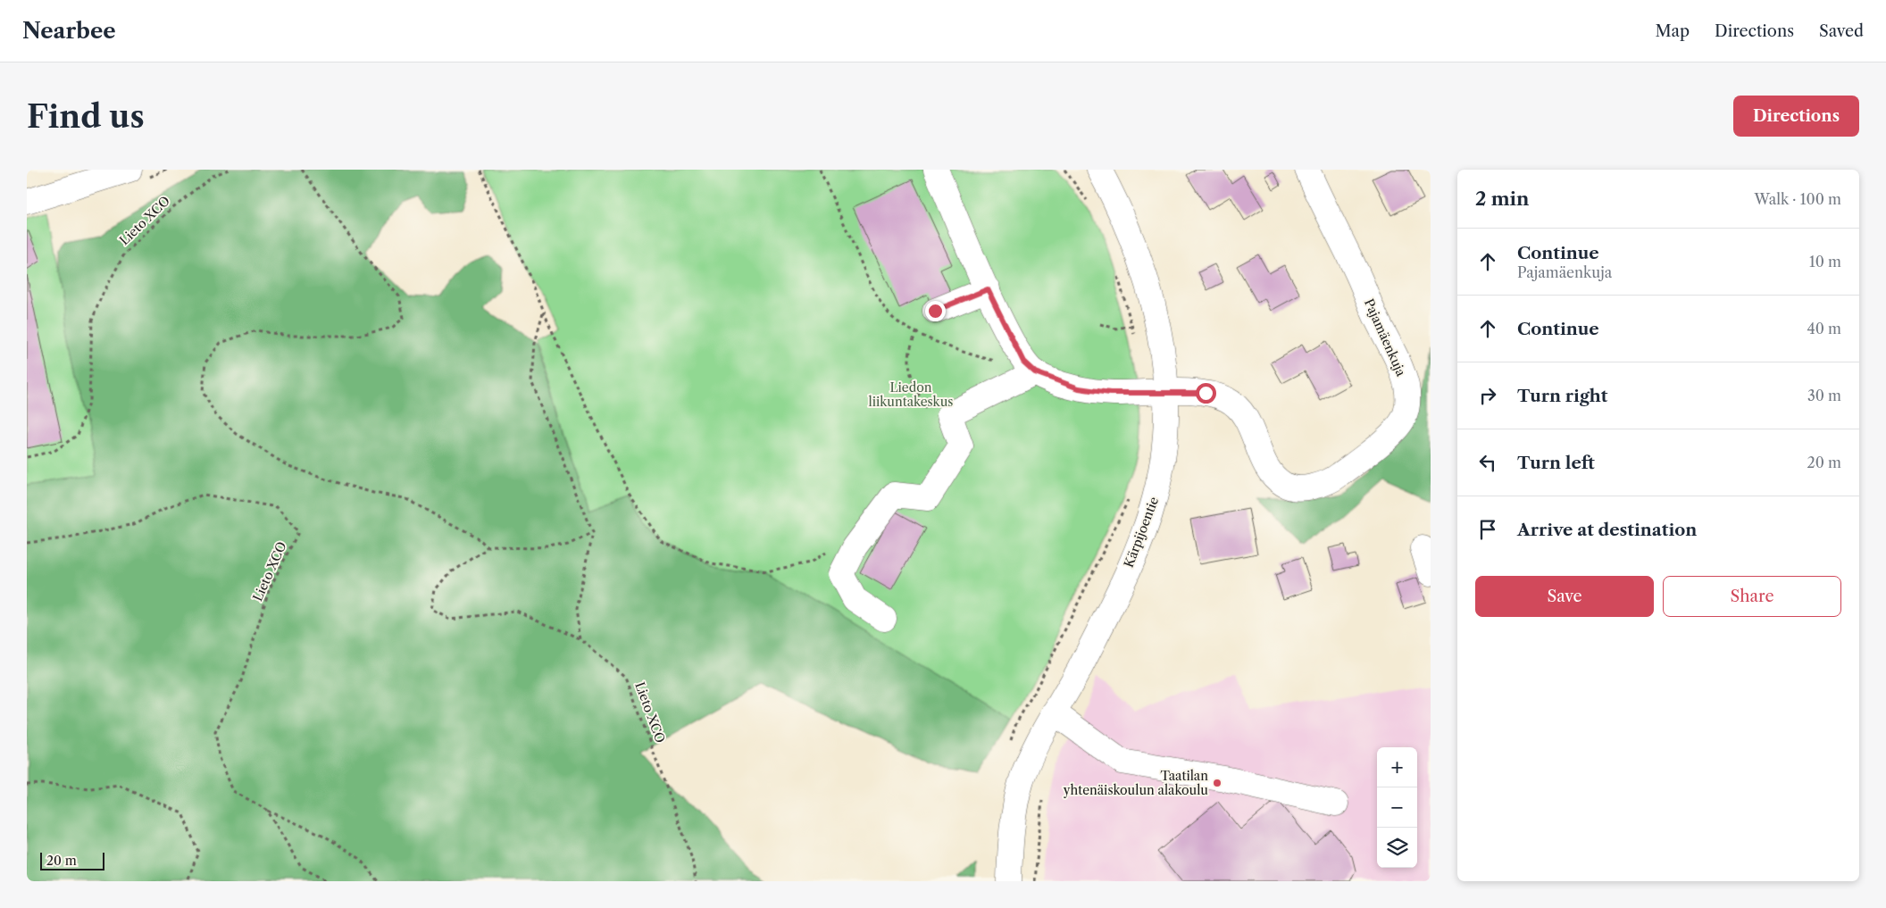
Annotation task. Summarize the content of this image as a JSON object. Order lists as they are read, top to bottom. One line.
{"streets":{"street":["Pajamäenkuja","Kärpijoentie"],"path":["Lieto XCO"]},"crossings":[["Pajamäenkuja","Kärpijoentie"]],"parks":["Liedon liikuntakeskus"],"places":["Taatilan yhtenäiskoulun alakoulu"],"scale_bar":"20 m","page":{"header":"Nearbee","nav":["Map","Directions","Saved"],"buttons":["Directions",["Save","Share"]],"title":"Find us","heading":["2 min","Walk · 100 m"],"list":[["Continue","Pajamäenkuja","10 m"],["Continue","40 m"],["Turn right","30 m"],["Turn left","20 m"],"Arrive at destination"],"map_buttons":["+","−"],"scale":"20 m"}}
